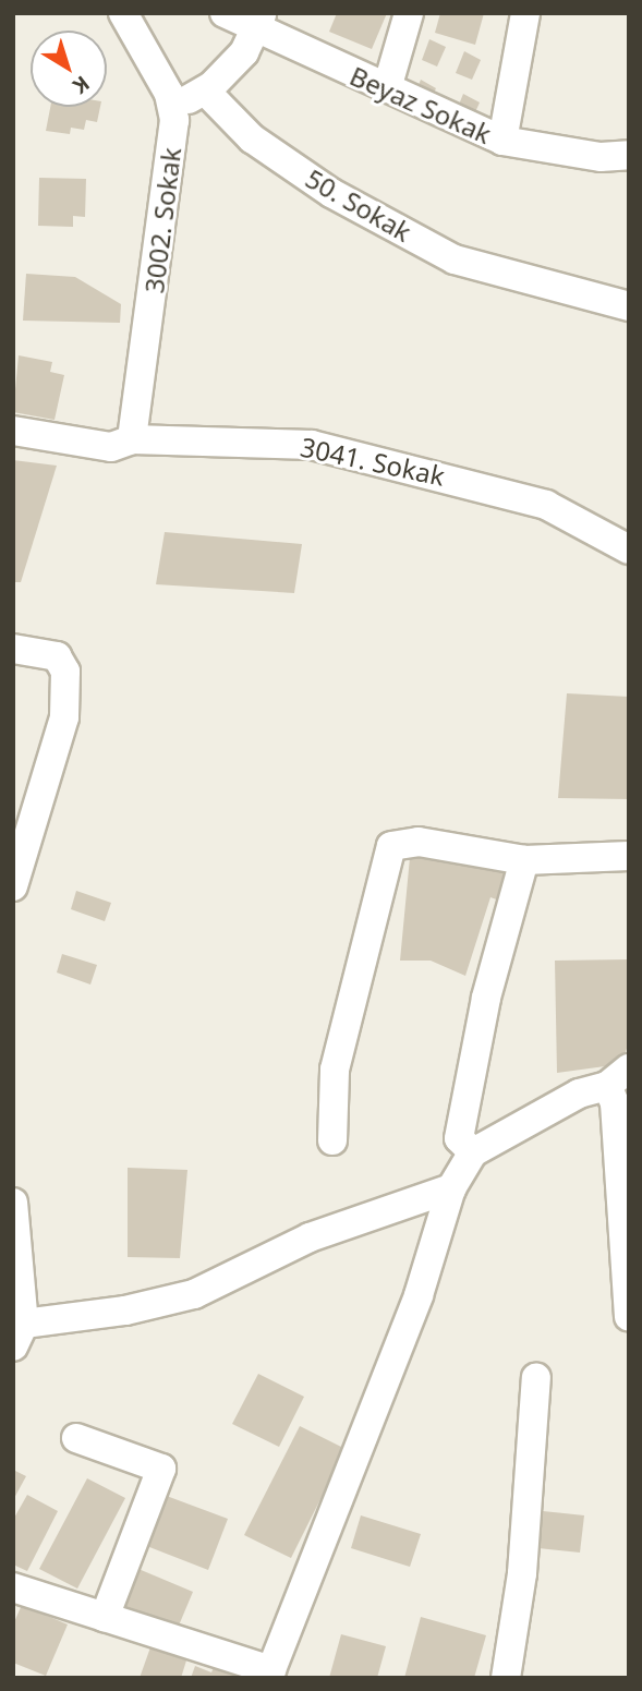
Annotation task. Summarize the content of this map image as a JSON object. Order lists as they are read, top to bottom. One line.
{"streets":{"street":["Beyaz Sokak","50. Sokak","3002. Sokak","3041. Sokak"]},"crossings":[["3002. Sokak","3041. Sokak"]],"north":"bottom right"}
